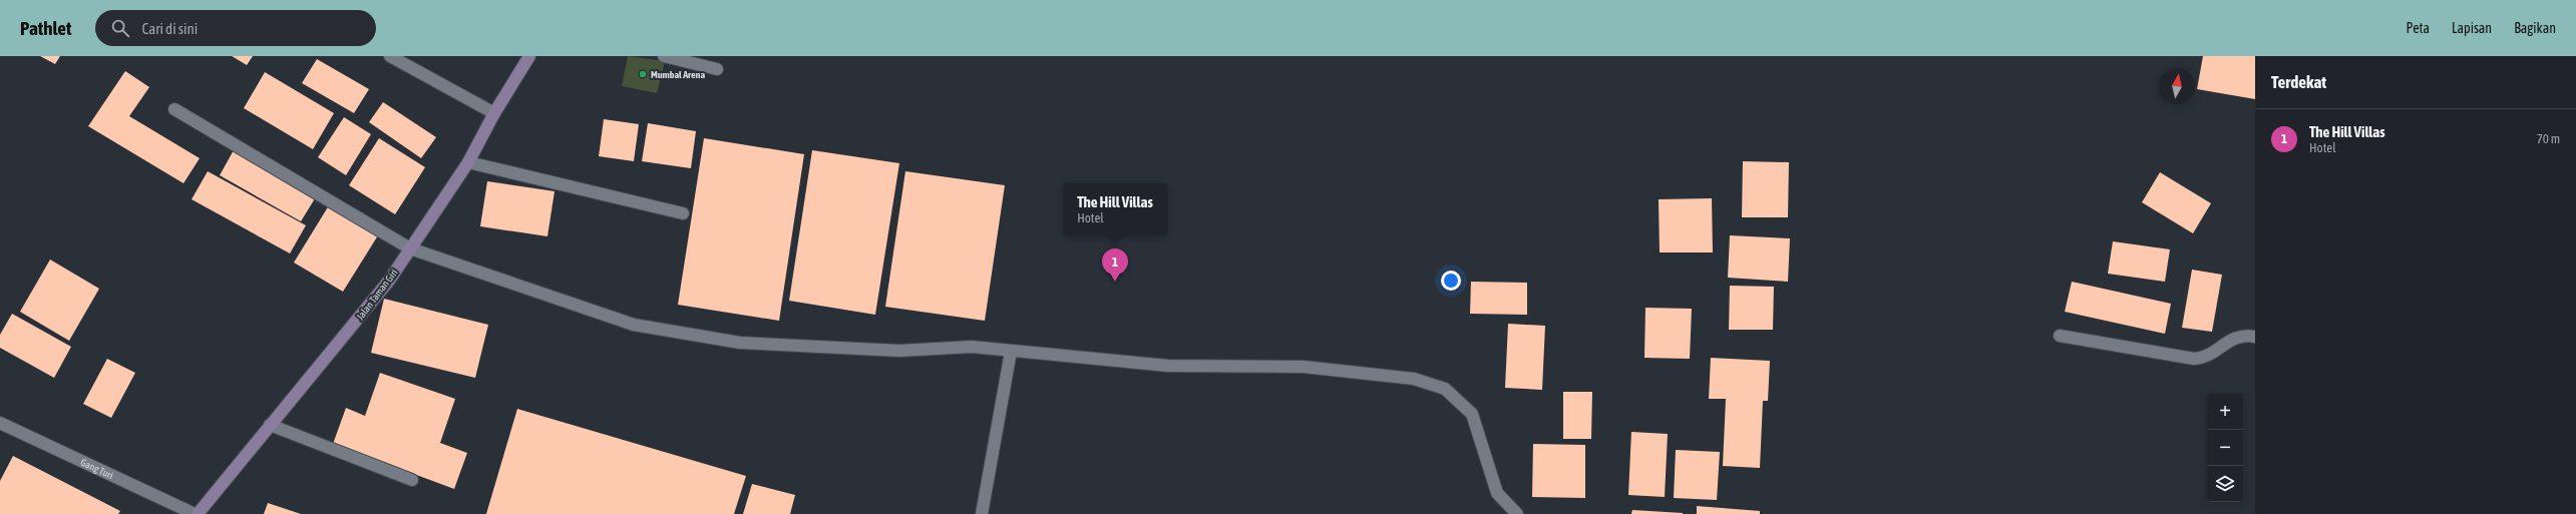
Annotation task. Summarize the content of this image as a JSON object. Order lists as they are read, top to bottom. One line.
{"streets":{"street":["Jalan Taman Giri","Gang Turi"]},"places":["Mumbal Arena"],"north":"top","page":{"header":"Pathlet","search":"Cari di sini","nav":["Peta","Lapisan","Bagikan"],"heading":"Terdekat","list":[{"mark":"1","name":"The Hill Villas","note":"Hotel","value":"70 m"}],"popup":["The Hill Villas","Hotel"],"pins":"1","map_buttons":["+","−"]}}
